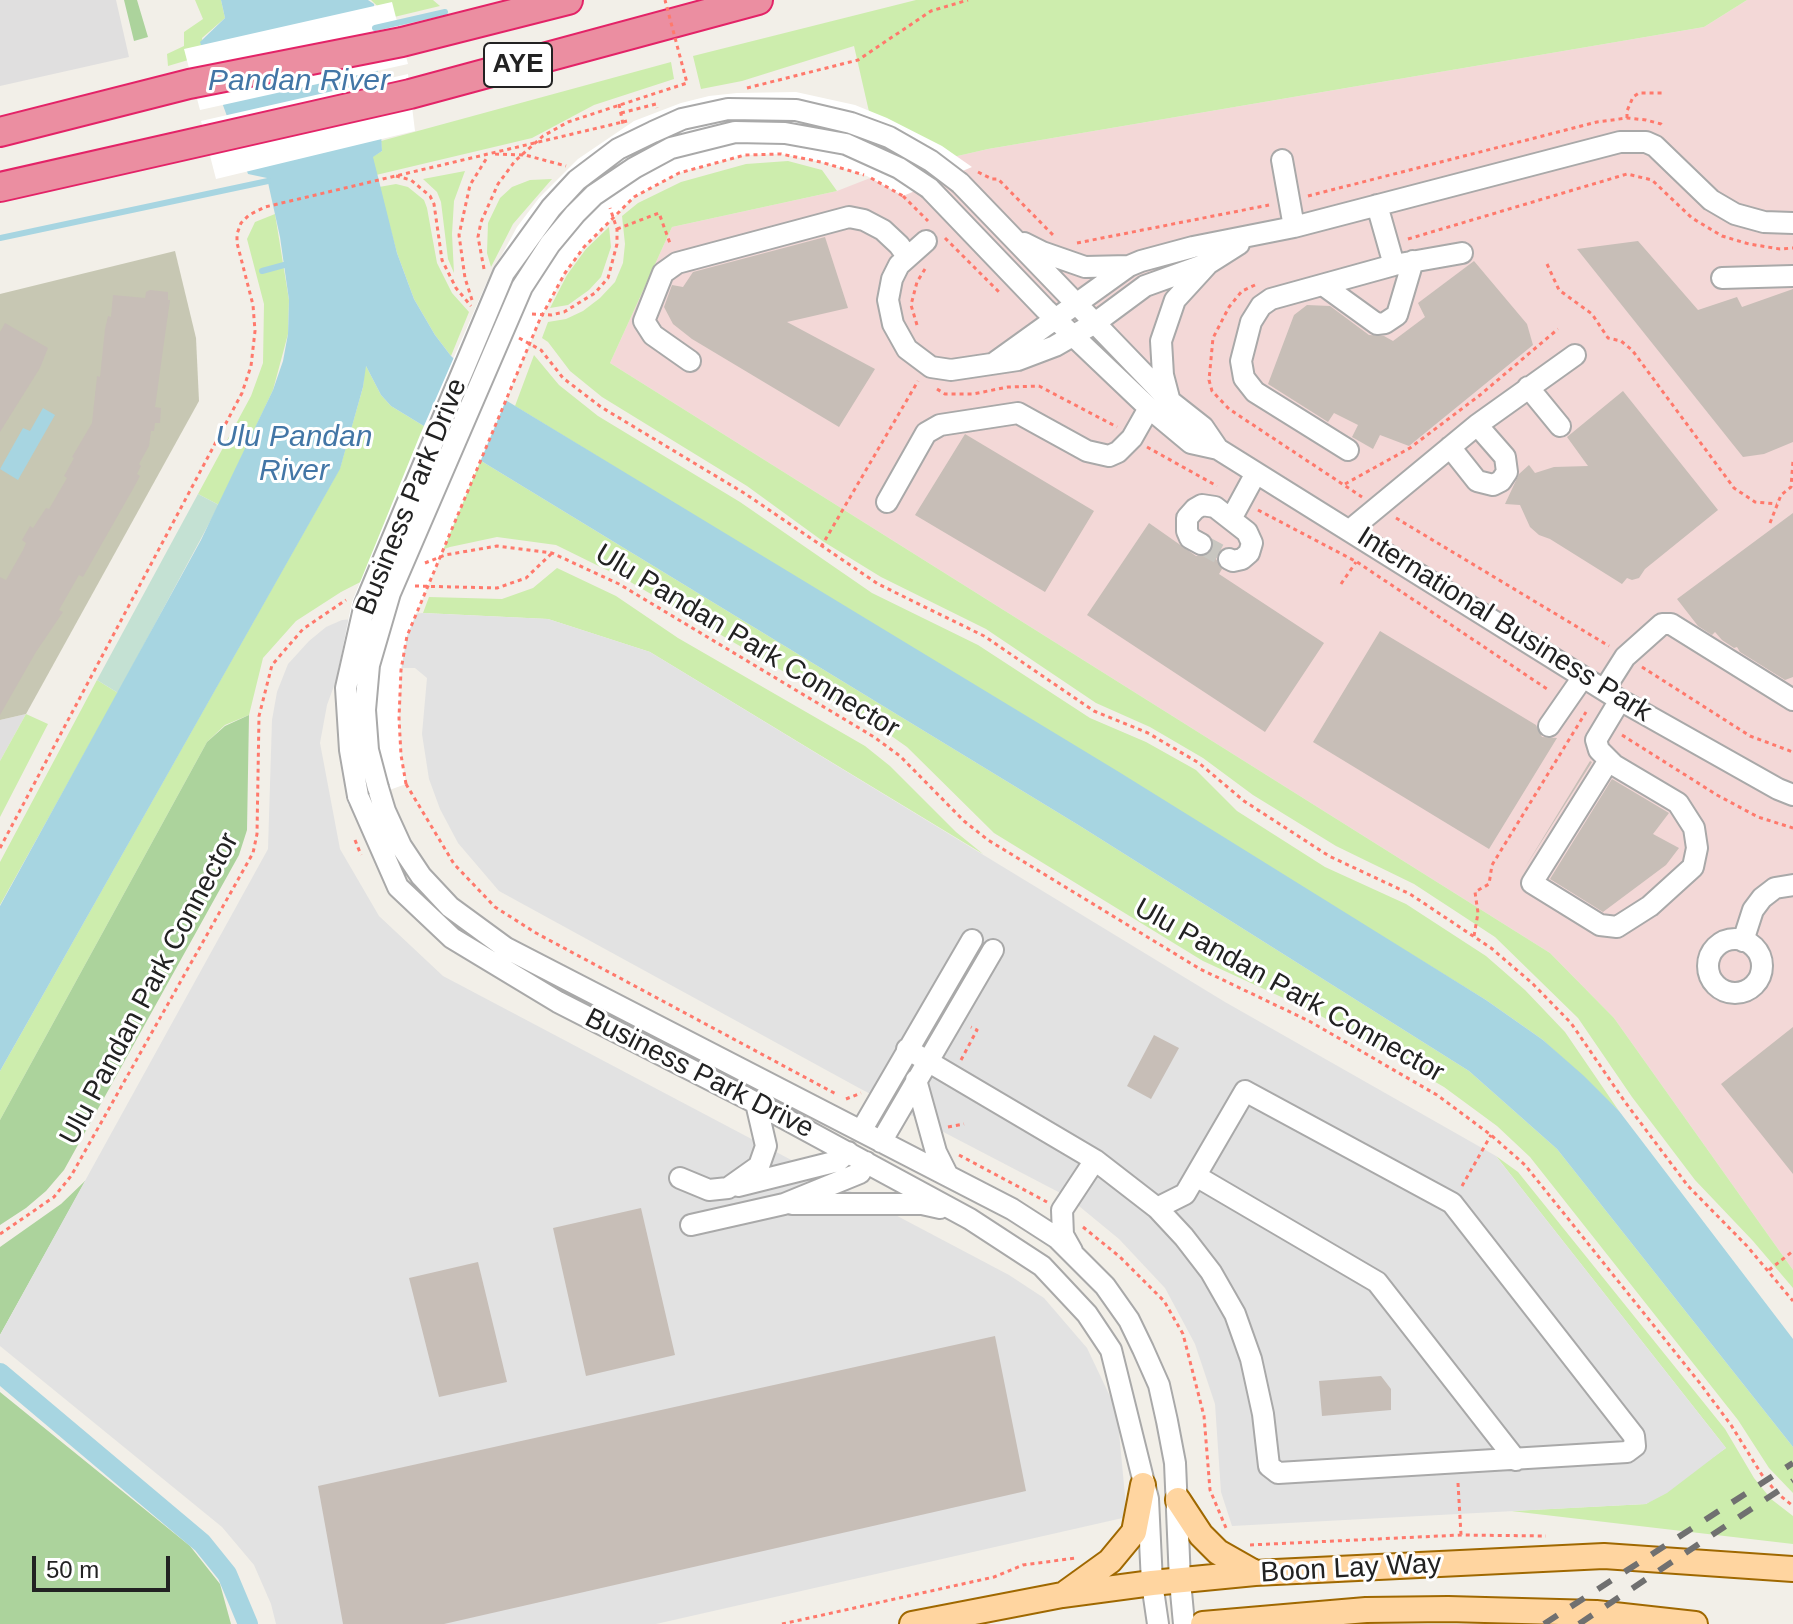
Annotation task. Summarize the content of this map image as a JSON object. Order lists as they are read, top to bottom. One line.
{"streets":{"highway":["AYE"],"main road":["Boon Lay Way"],"street":["Business Park Drive","International Business Park"],"path":["Ulu Pandan Park Connector"]},"crossings":[["Business Park Drive","International Business Park"],["Business Park Drive","Boon Lay Way"]],"water":["Pandan River","Ulu Pandan River"],"scale_bar":"50 m"}
